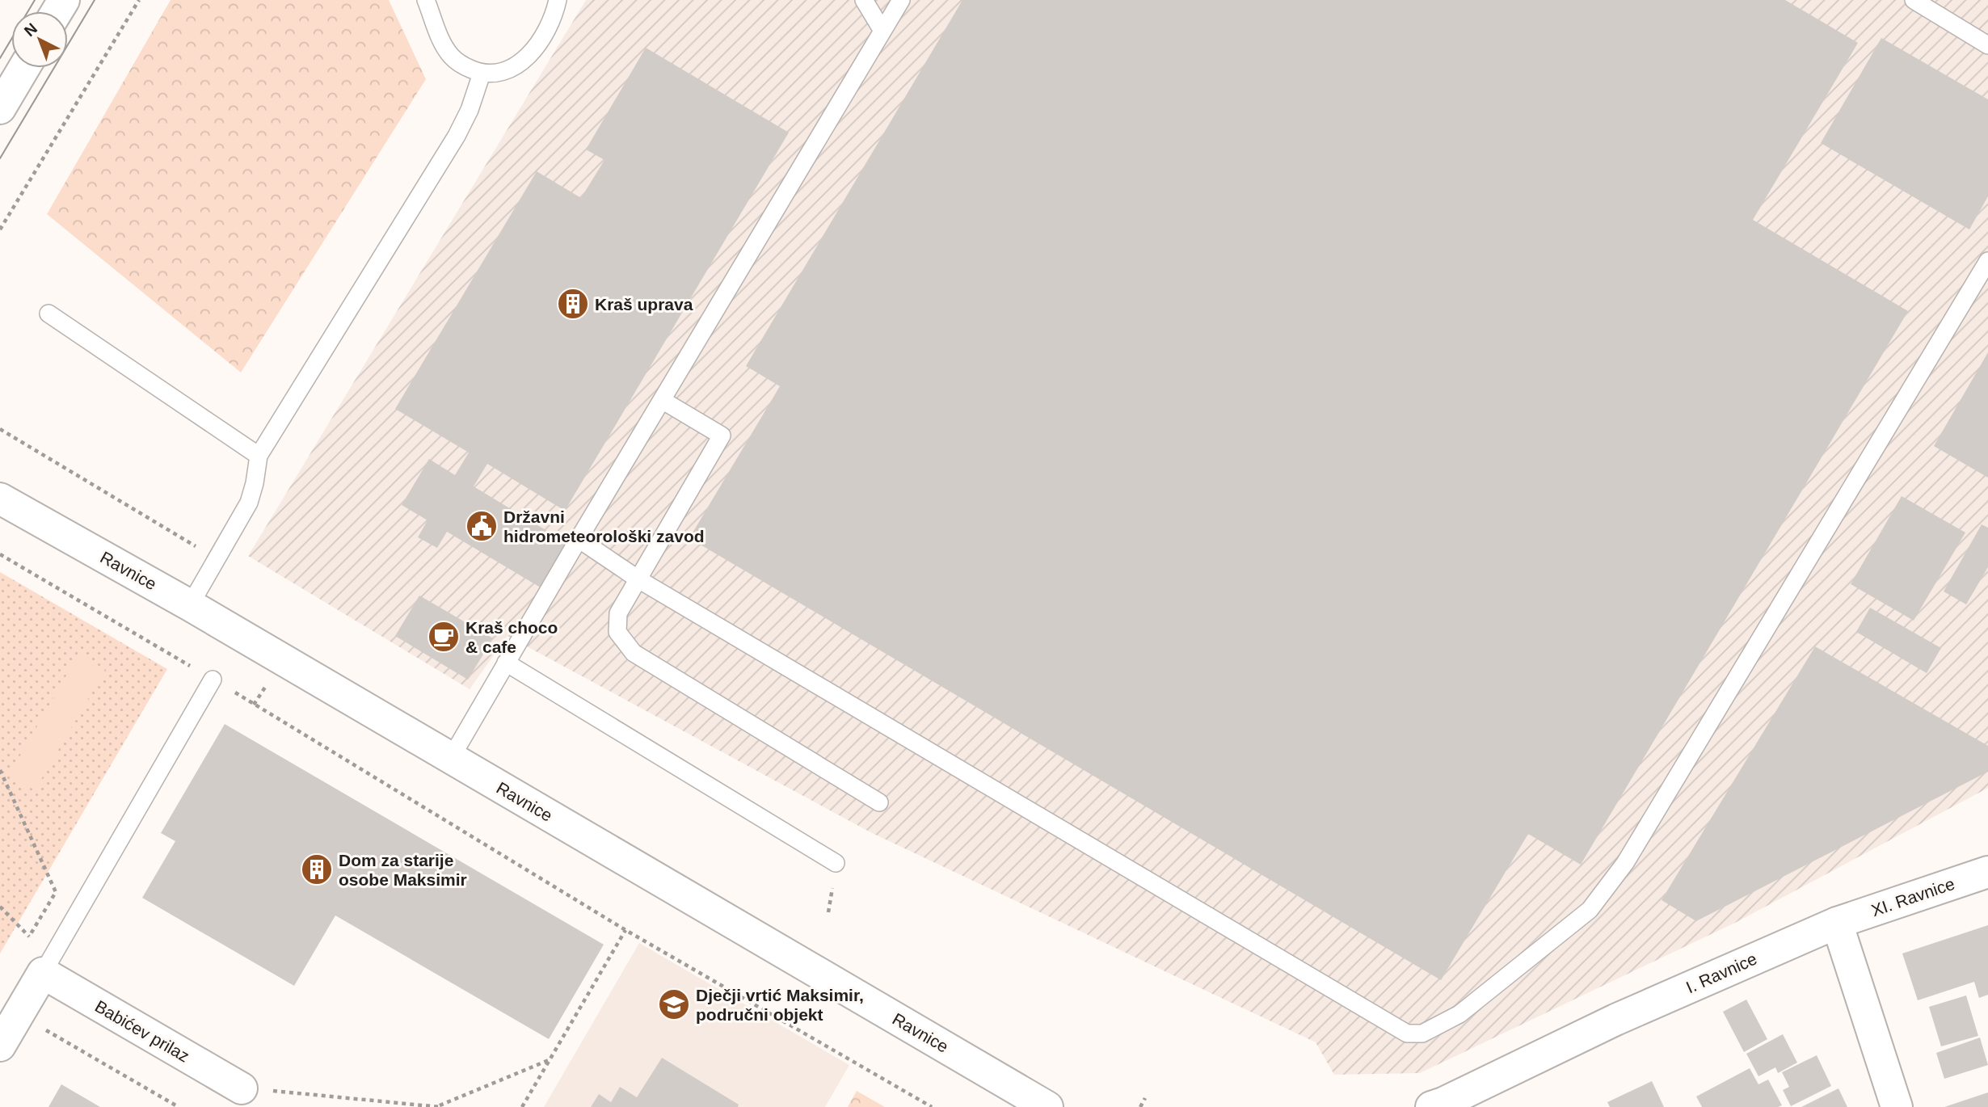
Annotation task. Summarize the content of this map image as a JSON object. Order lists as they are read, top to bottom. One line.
{"streets":{"street":["Ravnice","XI. Ravnice","I. Ravnice","Babićev prilaz"]},"crossings":[["XI. Ravnice","I. Ravnice"]],"places":{"building":["Kraš uprava","Dom za starije osobe Maksimir"],"public building":["Državni hidrometeorološki zavod"],"cafe":["Kraš choco & cafe"],"school or university":["Dječji vrtić Maksimir, područni objekt"]},"north":"top left"}
